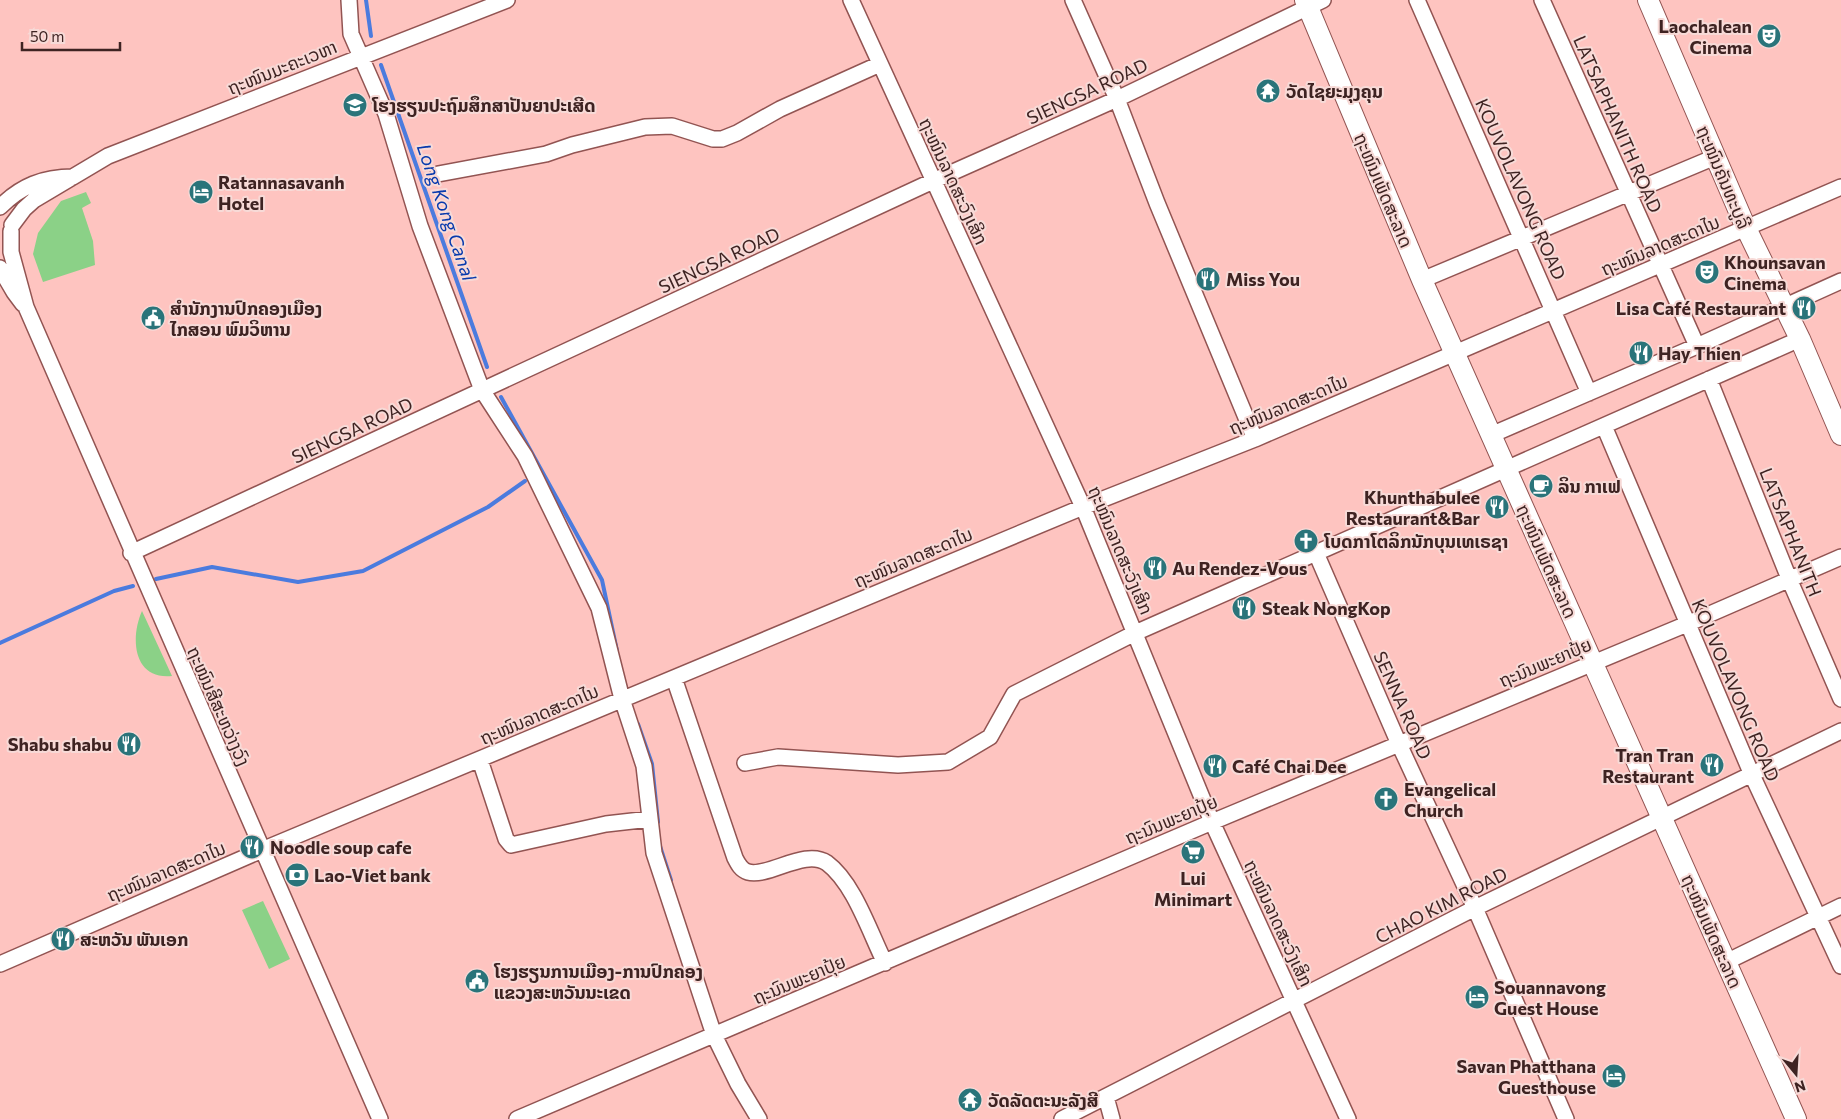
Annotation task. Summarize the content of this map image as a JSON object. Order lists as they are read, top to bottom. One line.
{"streets":{"main road":["ຖະໜົນຄັນທະບູລີ","ຖະໜົນເພັດສະລາດ"],"street":["ຖະໜົນມະຄະເວຫາ","SIENGSA ROAD","LATSAPHANITH ROAD","ຖະໜົນລາດສະວົງເສິກ","KOUVOLAVONG ROAD","ຖະໜົນລາດສະດາໄນ","LATSAPHANITH","ຖະນົນພະຍາປຸ້ຍ","SENNA ROAD","ຖະໜົນສີສະຫວ່າງວົງ","CHAO KIM ROAD"]},"crossings":[["SIENGSA ROAD","ຖະໜົນລາດສະວົງເສິກ"],["SIENGSA ROAD","ຖະໜົນເພັດສະລາດ"],["SIENGSA ROAD","ຖະໜົນສີສະຫວ່າງວົງ"],["LATSAPHANITH ROAD","ຖະໜົນລາດສະດາໄນ"],["ຖະໜົນຄັນທະບູລີ","ຖະໜົນລາດສະດາໄນ"],["ຖະໜົນລາດສະວົງເສິກ","ຖະໜົນລາດສະດາໄນ"],["ຖະໜົນລາດສະວົງເສິກ","ຖະນົນພະຍາປຸ້ຍ"],["ຖະໜົນລາດສະວົງເສິກ","CHAO KIM ROAD"],["KOUVOLAVONG ROAD","ຖະໜົນລາດສະດາໄນ"],["KOUVOLAVONG ROAD","ຖະນົນພະຍາປຸ້ຍ"],["KOUVOLAVONG ROAD","CHAO KIM ROAD"],["ຖະໜົນເພັດສະລາດ","ຖະໜົນລາດສະດາໄນ"],["ຖະໜົນເພັດສະລາດ","ຖະນົນພະຍາປຸ້ຍ"],["ຖະໜົນເພັດສະລາດ","CHAO KIM ROAD"],["ຖະໜົນລາດສະດາໄນ","ຖະໜົນສີສະຫວ່າງວົງ"],["LATSAPHANITH","ຖະນົນພະຍາປຸ້ຍ"],["ຖະນົນພະຍາປຸ້ຍ","SENNA ROAD"],["SENNA ROAD","CHAO KIM ROAD"]],"water":["Long Kong Canal"],"places":{"theatre":["Laochalean Cinema","Khounsavan Cinema"],"temple":["ວັດໄຊຍະມຸງຄຸນ","ວັດລັດຕະນະລັງສີ"],"school or university":["ໂຮງຮຽນປະຖົມສຶກສາປັນຍາປະເສີດ"],"hotel":["Ratannasavanh Hotel","Souannavong Guest House","Savan Phatthana Guesthouse"],"restaurant":["Miss You","Lisa Café Restaurant","Hay Thien","Khunthabulee Restaurant&Bar","Au Rendez-Vous","Steak NongKop","Shabu shabu","Tran Tran Restaurant","Café Chai Dee","Noodle soup cafe","ສະຫວັນ ພັນເອກ"],"public building":["ສຳນັກງານປົກຄອງເມືອງ ໄກສອນ ພົມວິຫານ","ໂຮງຮຽນການເມືອງ-ການປົກຄອງ ແຂວງສະຫວັນນະເຂດ"],"cafe":["ລິນ ກາເຟ"],"church":["ໂບດກາໂຕລິກນັກບຸນເທເຣຊາ","Evangelical Church"],"supermarket":["Lui Minimart"],"bank":["Lao-Viet bank"]},"scale_bar":"50 m","north":"bottom"}
